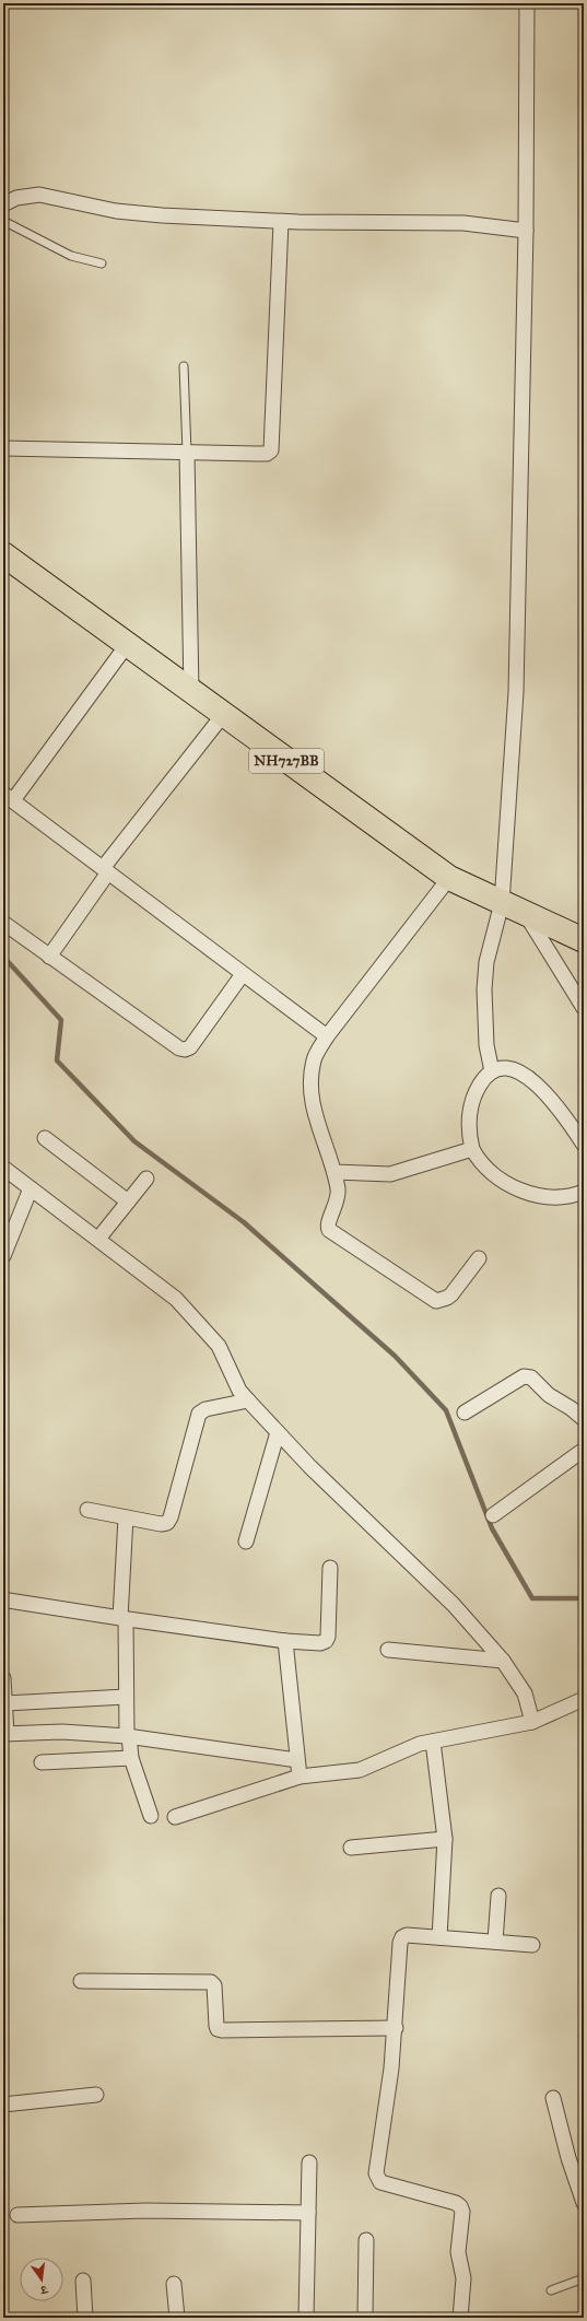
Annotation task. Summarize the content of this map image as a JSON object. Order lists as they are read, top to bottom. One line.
{"streets":{"highway":["NH727BB"]},"north":"bottom"}
